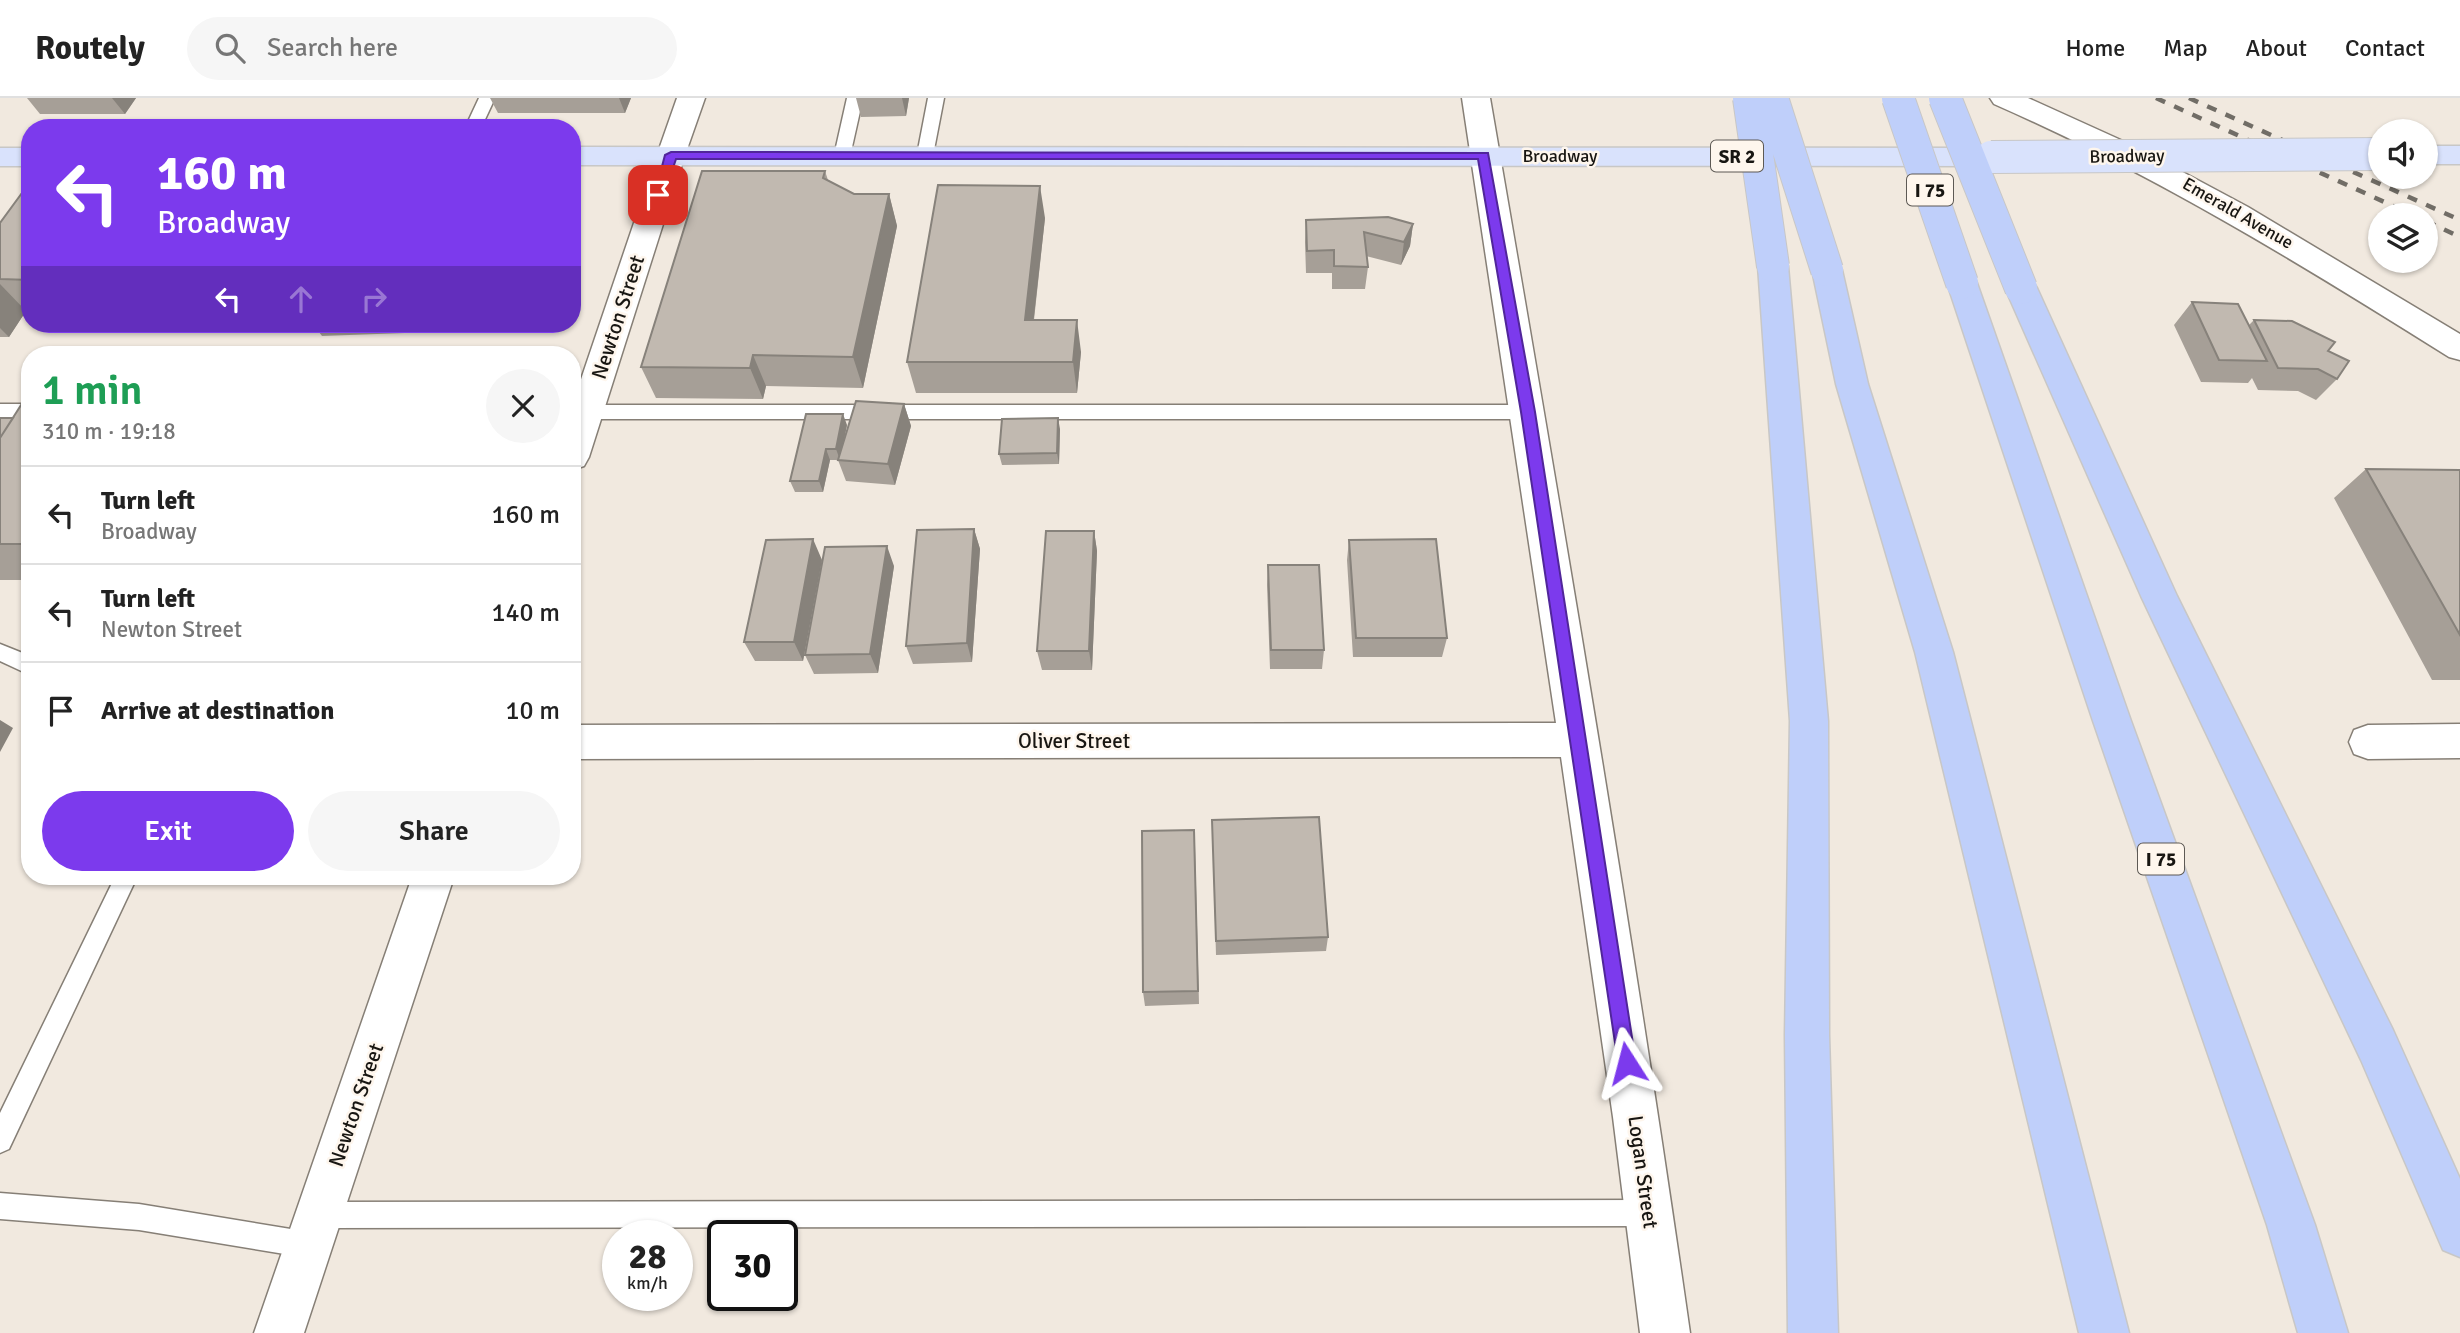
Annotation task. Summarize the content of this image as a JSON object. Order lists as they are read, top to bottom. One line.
{"streets":{"highway":["I 75"],"main road":["Broadway","SR 2"],"street":["Emerald Avenue","Newton Street","Oliver Street","Logan Street"]},"crossings":[["Broadway","Newton Street"],["Broadway","Logan Street"],["Oliver Street","Logan Street"]],"page":{"header":"Routely","search":"Search here","nav":["Home","Map","About","Contact"],"turn":["160 m","Broadway"],"heading":["1 min","310 m · 19:18"],"list":[{"name":"Turn left","note":"Broadway","value":"160 m"},{"name":"Turn left","note":"Newton Street","value":"140 m"},{"name":"Arrive at destination","value":"10 m"}],"buttons":["Exit","Share"],"speed":"28 km/h","limit":"30"}}
